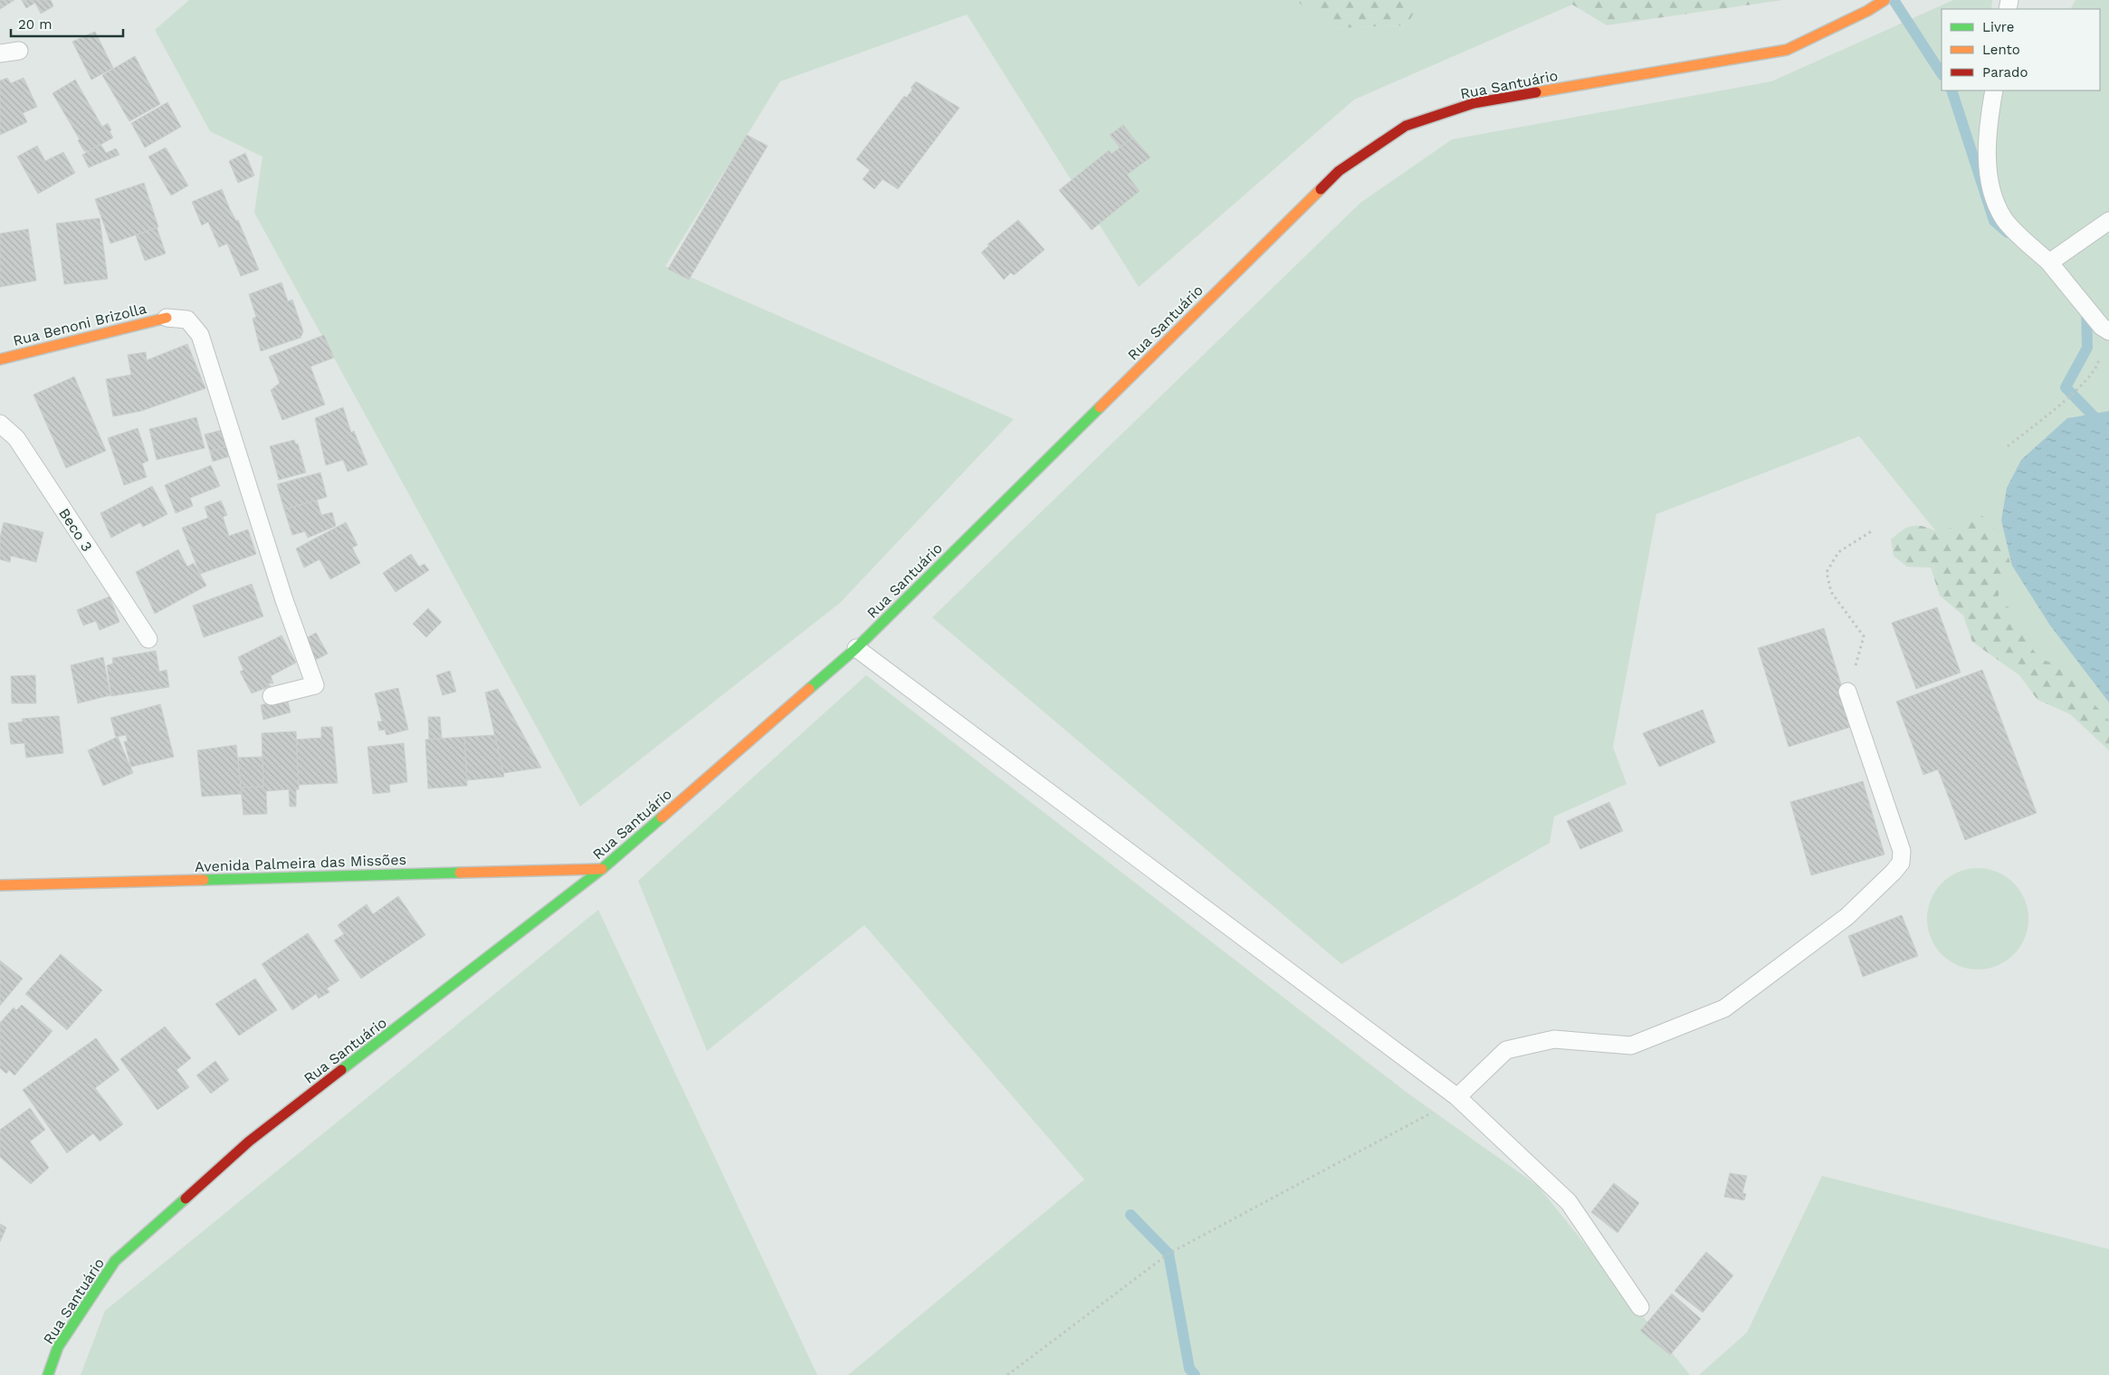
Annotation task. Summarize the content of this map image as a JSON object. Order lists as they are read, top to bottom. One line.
{"streets":{"street":["Rua Santuário","Rua Benoni Brizolla","Avenida Palmeira das Missões"],"lane":["Beco 3"]},"crossings":[["Rua Santuário","Avenida Palmeira das Missões"]],"legend":["Livre","Lento","Parado"],"scale_bar":"20 m"}
